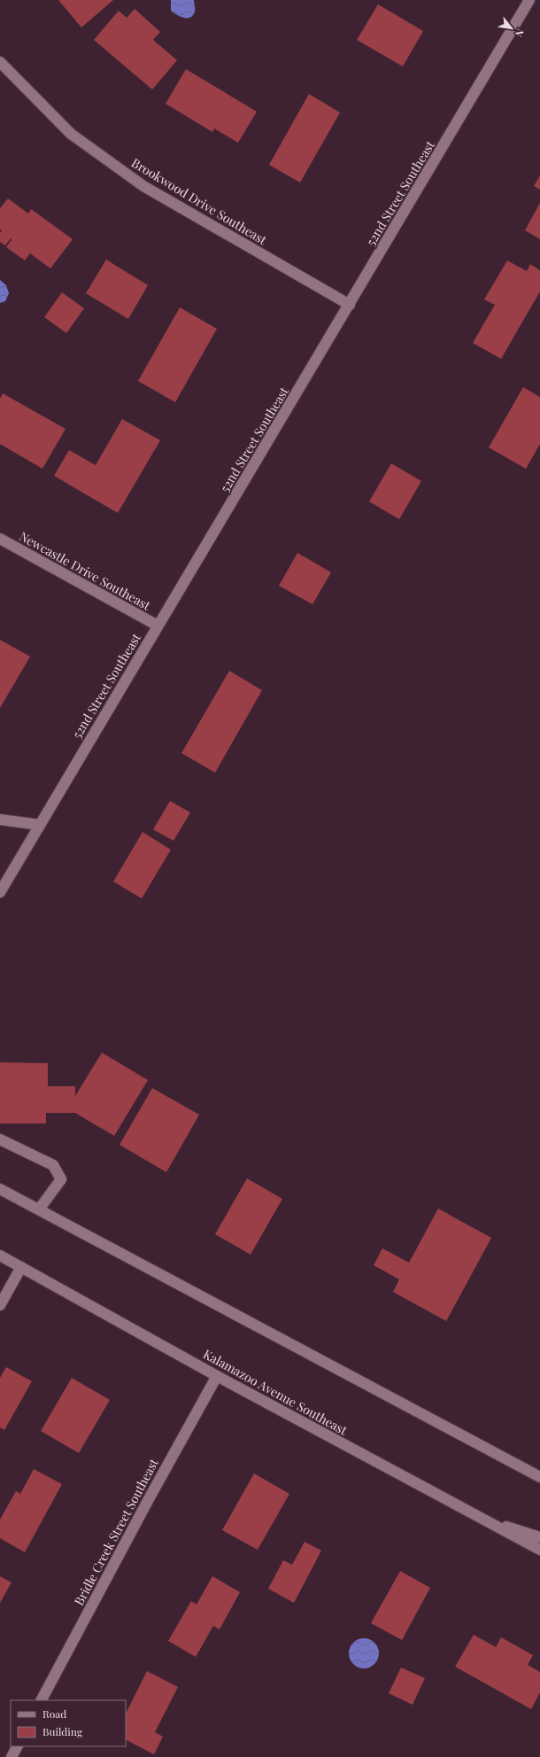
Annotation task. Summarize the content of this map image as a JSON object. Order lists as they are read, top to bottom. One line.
{"streets":{"main road":["52nd Street Southeast","Brookwood Drive Southeast","Newcastle Drive Southeast","Kalamazoo Avenue Southeast","Bridle Creek Street Southeast"]},"crossings":[["52nd Street Southeast","Brookwood Drive Southeast"],["52nd Street Southeast","Newcastle Drive Southeast"],["Kalamazoo Avenue Southeast","Bridle Creek Street Southeast"]],"legend":["Road","Building"],"north":"bottom right"}
